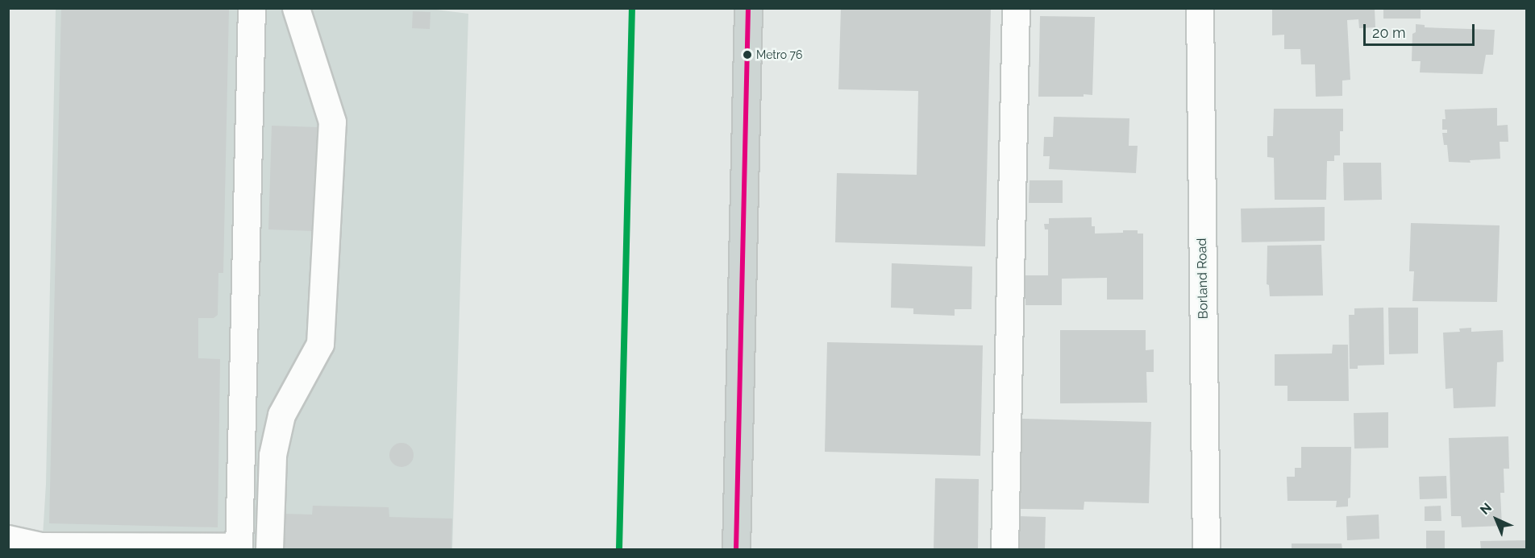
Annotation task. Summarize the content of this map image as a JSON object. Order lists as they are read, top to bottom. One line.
{"streets":{"street":["Borland Road"]},"places":["Metro 76"],"scale_bar":"20 m","north":"top left"}
